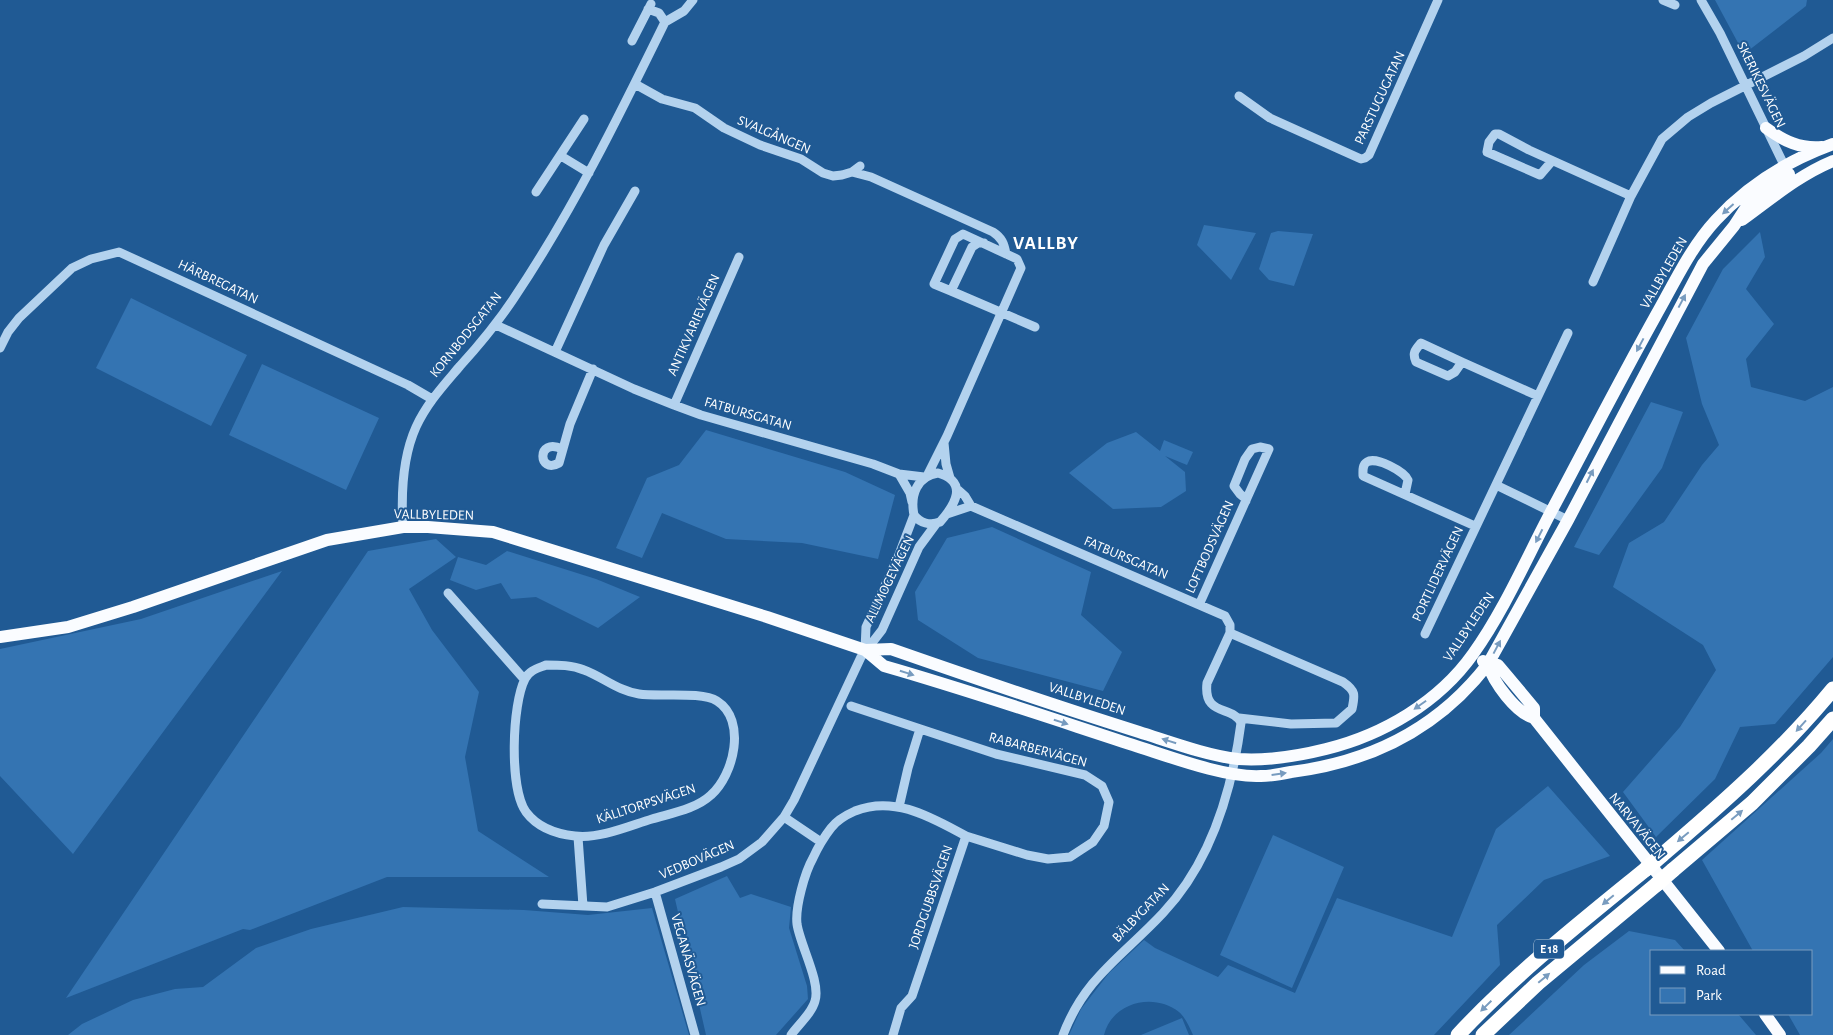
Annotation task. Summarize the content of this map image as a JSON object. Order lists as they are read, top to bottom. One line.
{"streets":{"highway":["E 18"],"main road":["VALLBYLEDEN","NARVAVÄGEN"],"street":["SKERIKESVÄGEN","PARSTUGUGATAN","SVALGÅNGEN","HÄRBREGATAN","ANTIKVARIEVÄGEN","KORNBODSGATAN","FATBURSGATAN","LOFTBODSVÄGEN","PORTLIDERVÄGEN","ALLMOGEVÄGEN","RABARBERVÄGEN","KÄLLTORPSVÄGEN","VEDBOVÄGEN","JORDGUBBSVÄGEN","BÄLBYGATAN","VEGANÄSVÄGEN"]},"crossings":[["SKERIKESVÄGEN","VALLBYLEDEN"],["SVALGÅNGEN","KORNBODSGATAN"],["VALLBYLEDEN","KORNBODSGATAN"],["VALLBYLEDEN","ALLMOGEVÄGEN"],["VALLBYLEDEN","NARVAVÄGEN"],["VALLBYLEDEN","VEDBOVÄGEN"],["VALLBYLEDEN","BÄLBYGATAN"],["HÄRBREGATAN","KORNBODSGATAN"],["ANTIKVARIEVÄGEN","FATBURSGATAN"],["KORNBODSGATAN","FATBURSGATAN"],["FATBURSGATAN","LOFTBODSVÄGEN"],["FATBURSGATAN","ALLMOGEVÄGEN"],["ALLMOGEVÄGEN","VEDBOVÄGEN"],["RABARBERVÄGEN","JORDGUBBSVÄGEN"],["VEDBOVÄGEN","VEGANÄSVÄGEN"]],"districts":["VALLBY"],"legend":["Road","Park"]}
